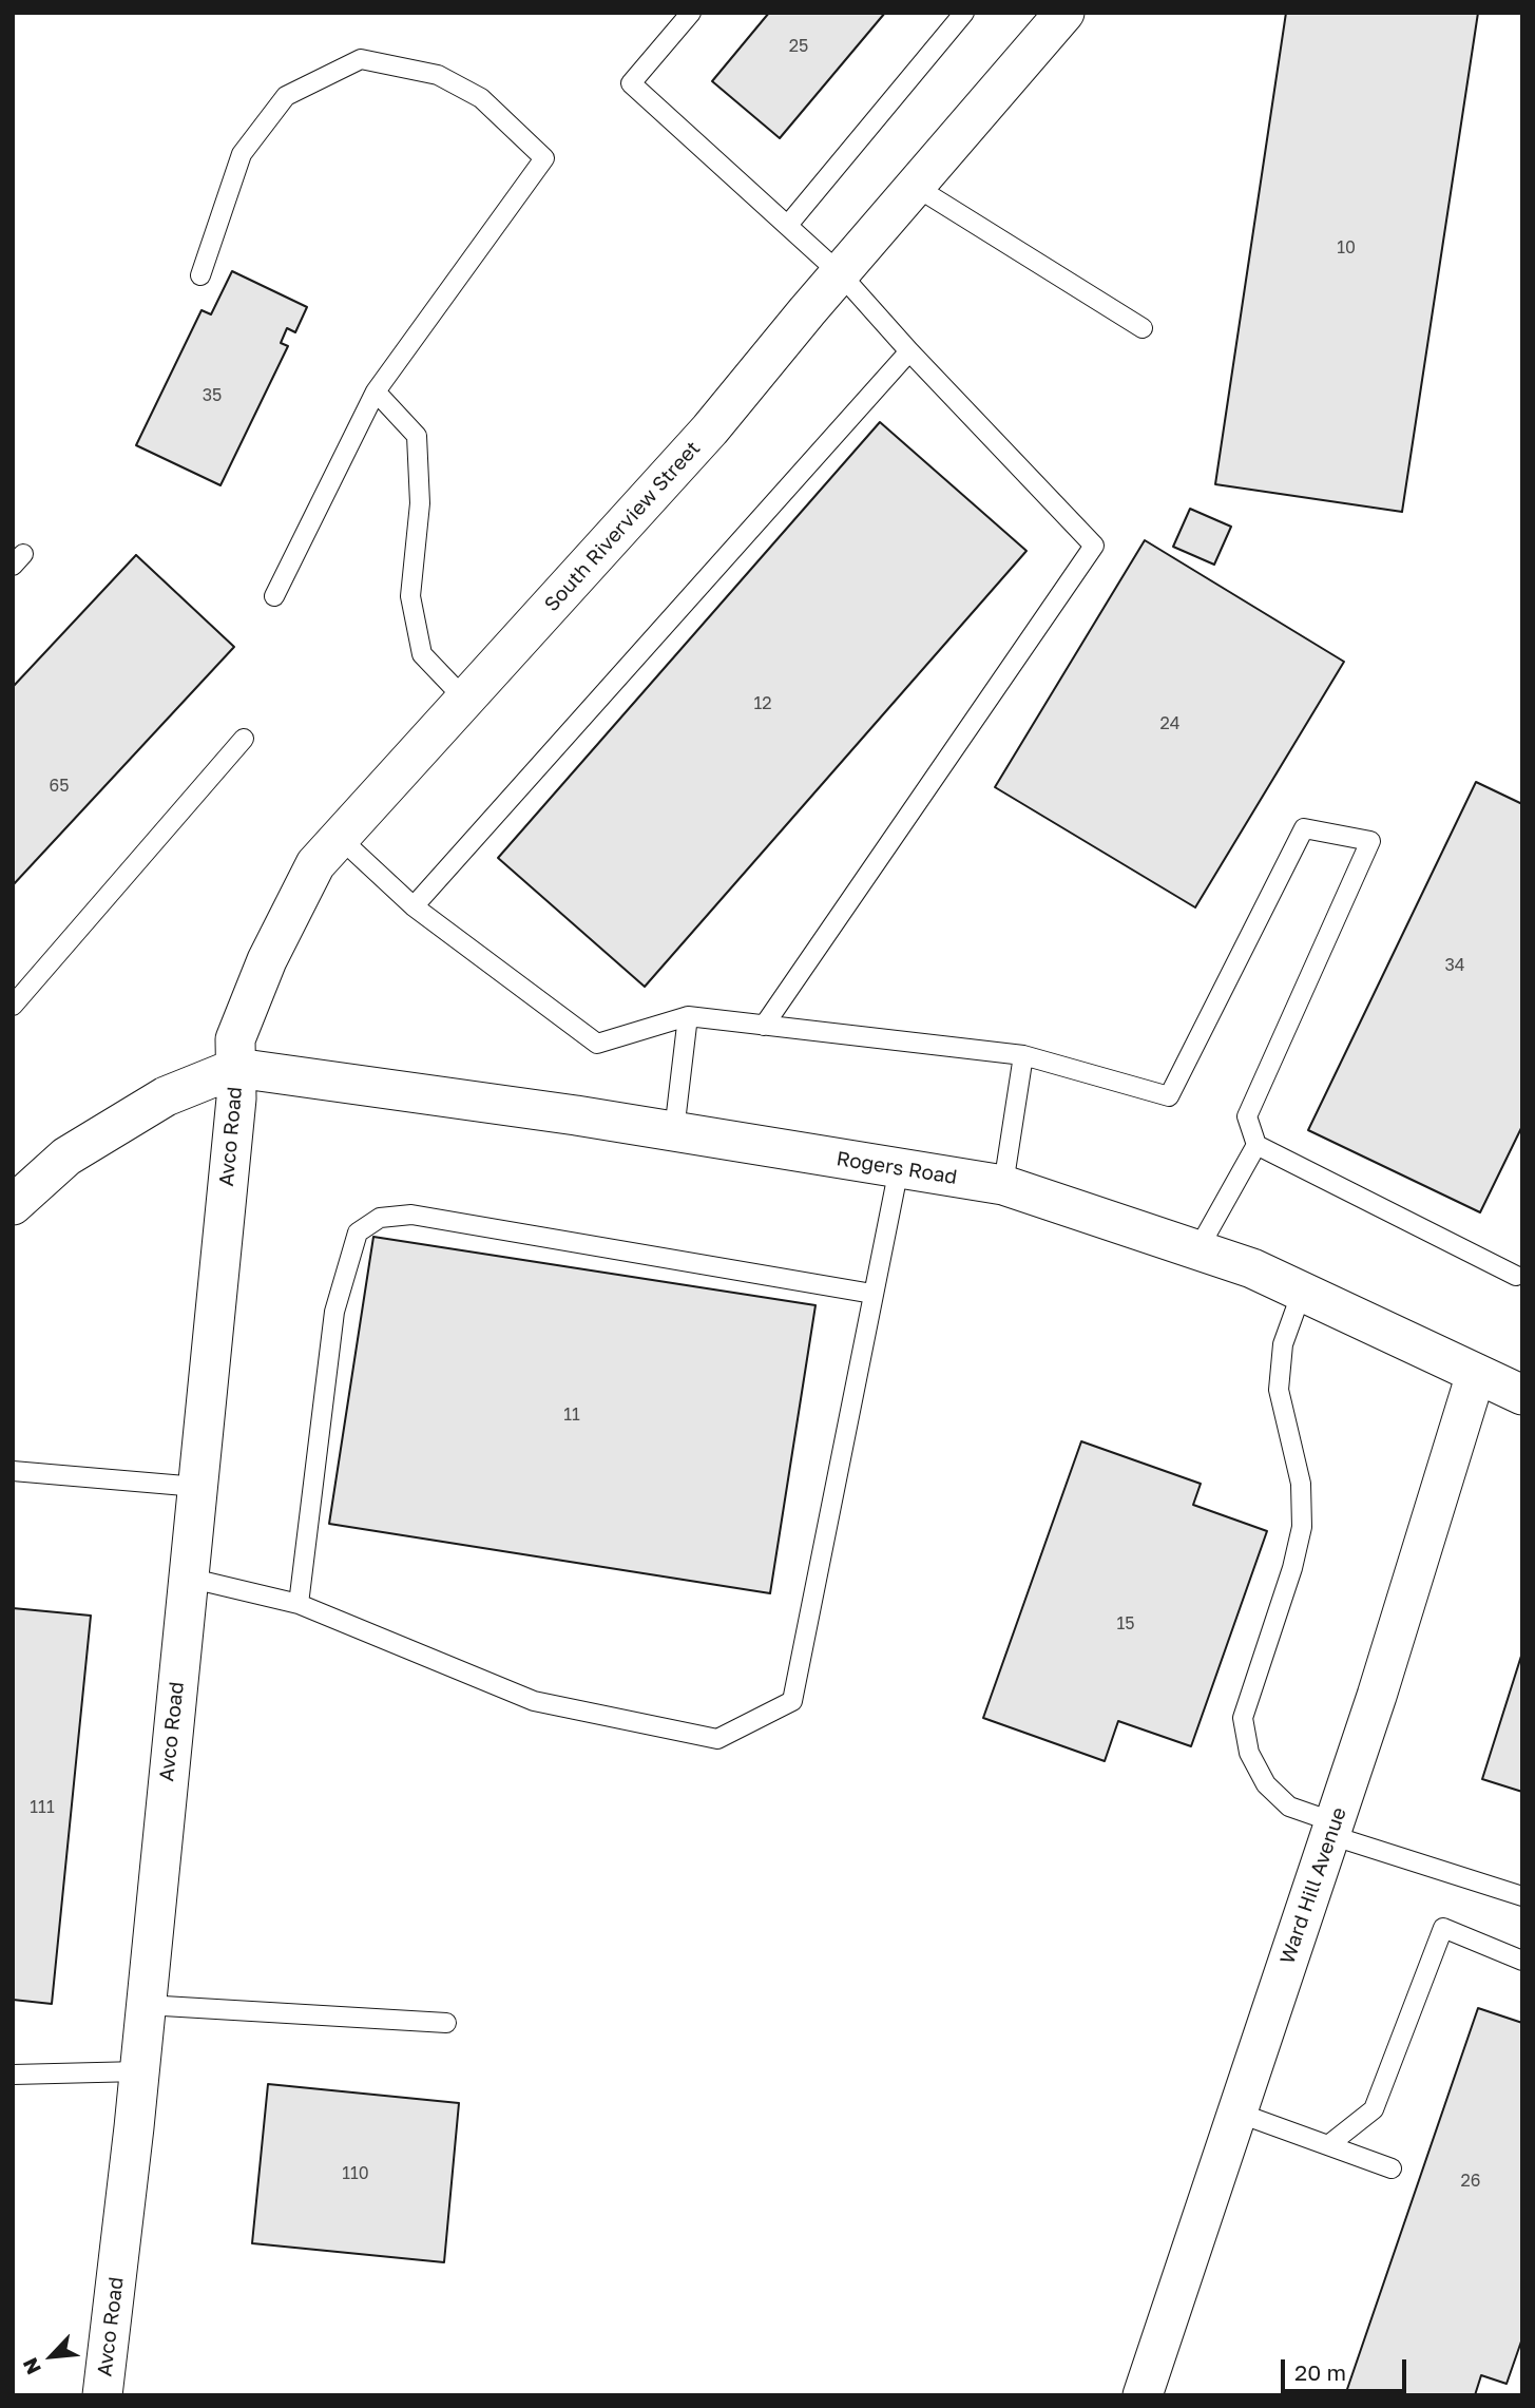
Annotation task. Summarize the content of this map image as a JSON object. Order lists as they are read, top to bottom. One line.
{"streets":{"street":["South Riverview Street","Avco Road","Rogers Road","Ward Hill Avenue"]},"crossings":[["South Riverview Street","Avco Road"],["South Riverview Street","Rogers Road"],["Avco Road","Rogers Road"],["Rogers Road","Ward Hill Avenue"]],"house_numbers":["25","10","35","12","24","65","34","11","15","111","110","26"],"scale_bar":"20 m","north":"bottom left"}
